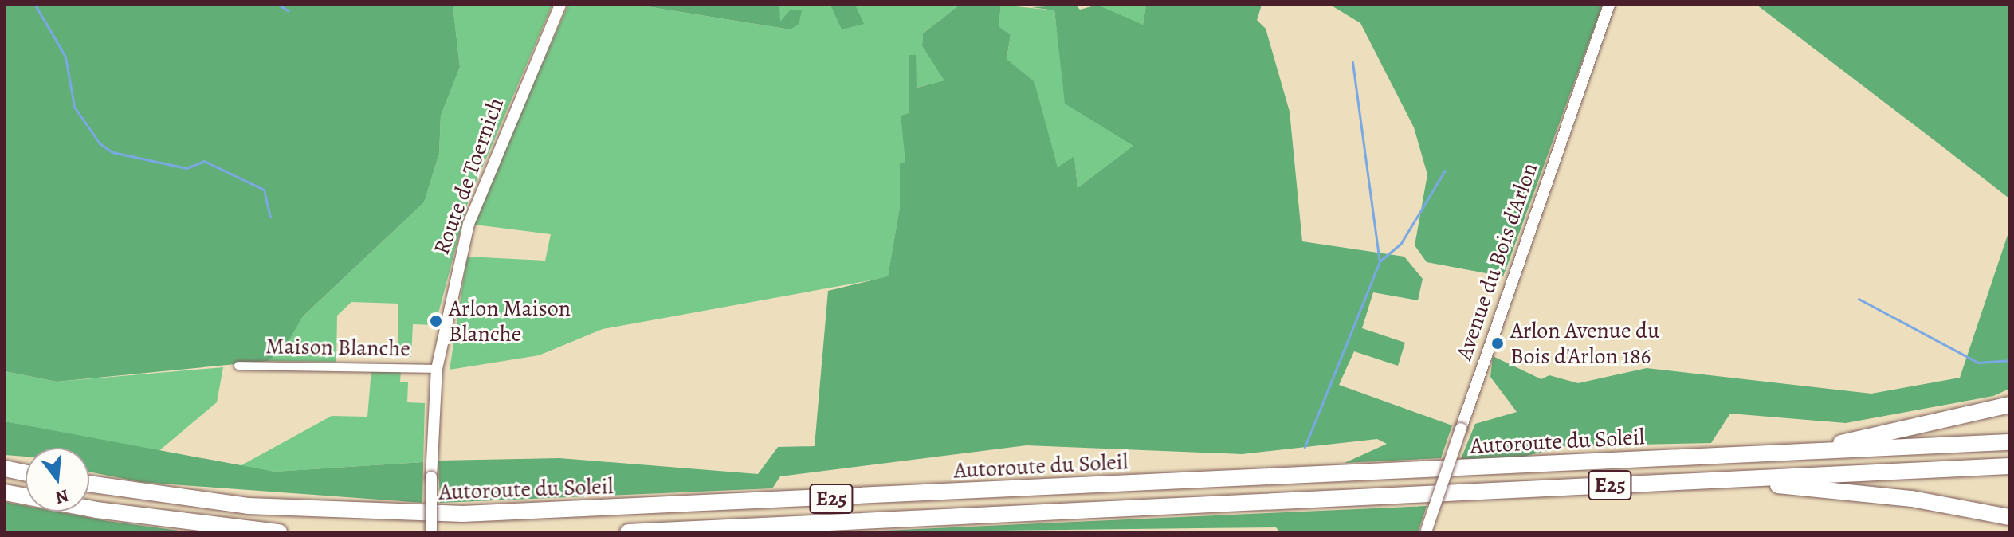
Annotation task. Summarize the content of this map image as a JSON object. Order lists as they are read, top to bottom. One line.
{"streets":{"highway":["Autoroute du Soleil","E25"],"main road":["Route de Toernich","Avenue du Bois d'Arlon"],"street":["Maison Blanche"]},"crossings":[["Route de Toernich","Maison Blanche"]],"places":["Arlon Maison Blanche","Arlon Avenue du Bois d'Arlon 186"],"north":"bottom"}
